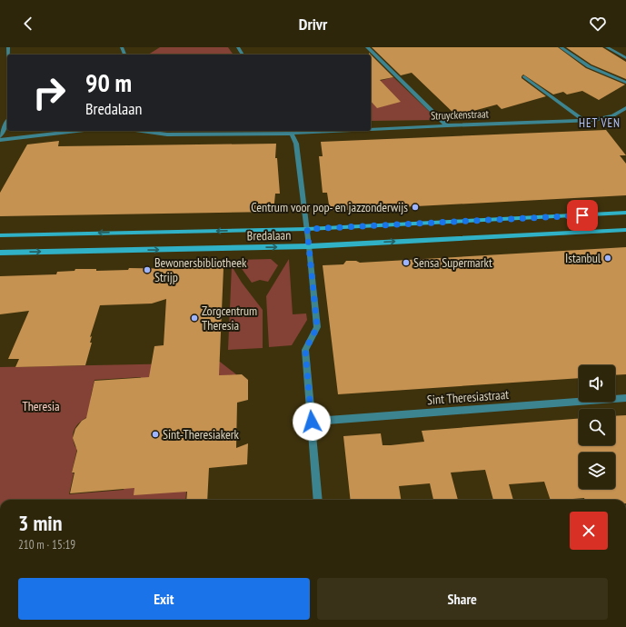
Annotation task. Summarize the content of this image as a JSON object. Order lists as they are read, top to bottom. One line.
{"streets":{"street":["Struyckenstraat","Bredalaan","Sint Theresiastraat"]},"districts":["HET VEN"],"parks":["Theresia"],"places":["Centrum voor pop- en jazzonderwijs","Istanbul","Sensa Supermarkt","Bewonersbibliotheek Strijp","Zorgcentrum Theresia","Sint-Theresiakerk"],"page":{"header":"Drivr","turn":["90 m","Bredalaan"],"heading":["3 min","210 m · 15:19"],"buttons":["Exit","Share"]}}
